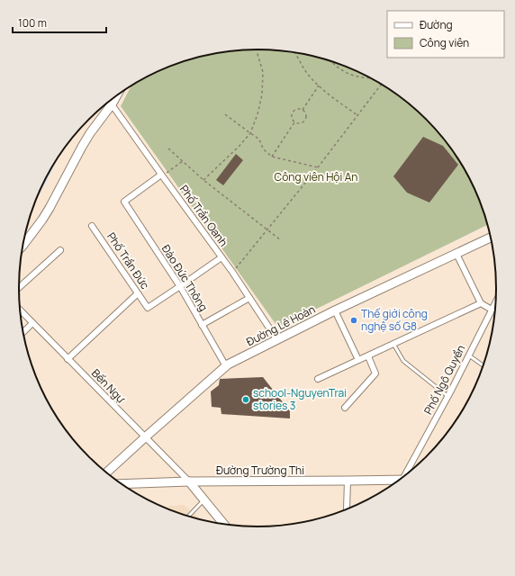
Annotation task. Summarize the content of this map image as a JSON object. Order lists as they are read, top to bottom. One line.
{"streets":{"street":["Phố Trần Oanh","Phố Trần Đức","Đào Đức Thông","Đường Lê Hoàn","Phố Ngô Quyền","Bến Ngự","Đường Trường Thi"]},"crossings":[["Phố Trần Oanh","Đào Đức Thông"],["Phố Trần Oanh","Đường Lê Hoàn"],["Phố Trần Đức","Đào Đức Thông"],["Đào Đức Thông","Đường Lê Hoàn"],["Đường Lê Hoàn","Bến Ngự"],["Bến Ngự","Đường Trường Thi"]],"parks":["Công viên Hội An"],"places":["Thế giới công nghệ số G8","school-NguyenTrai stories 3"],"legend":["Đường","Công viên"],"scale_bar":"100 m"}
